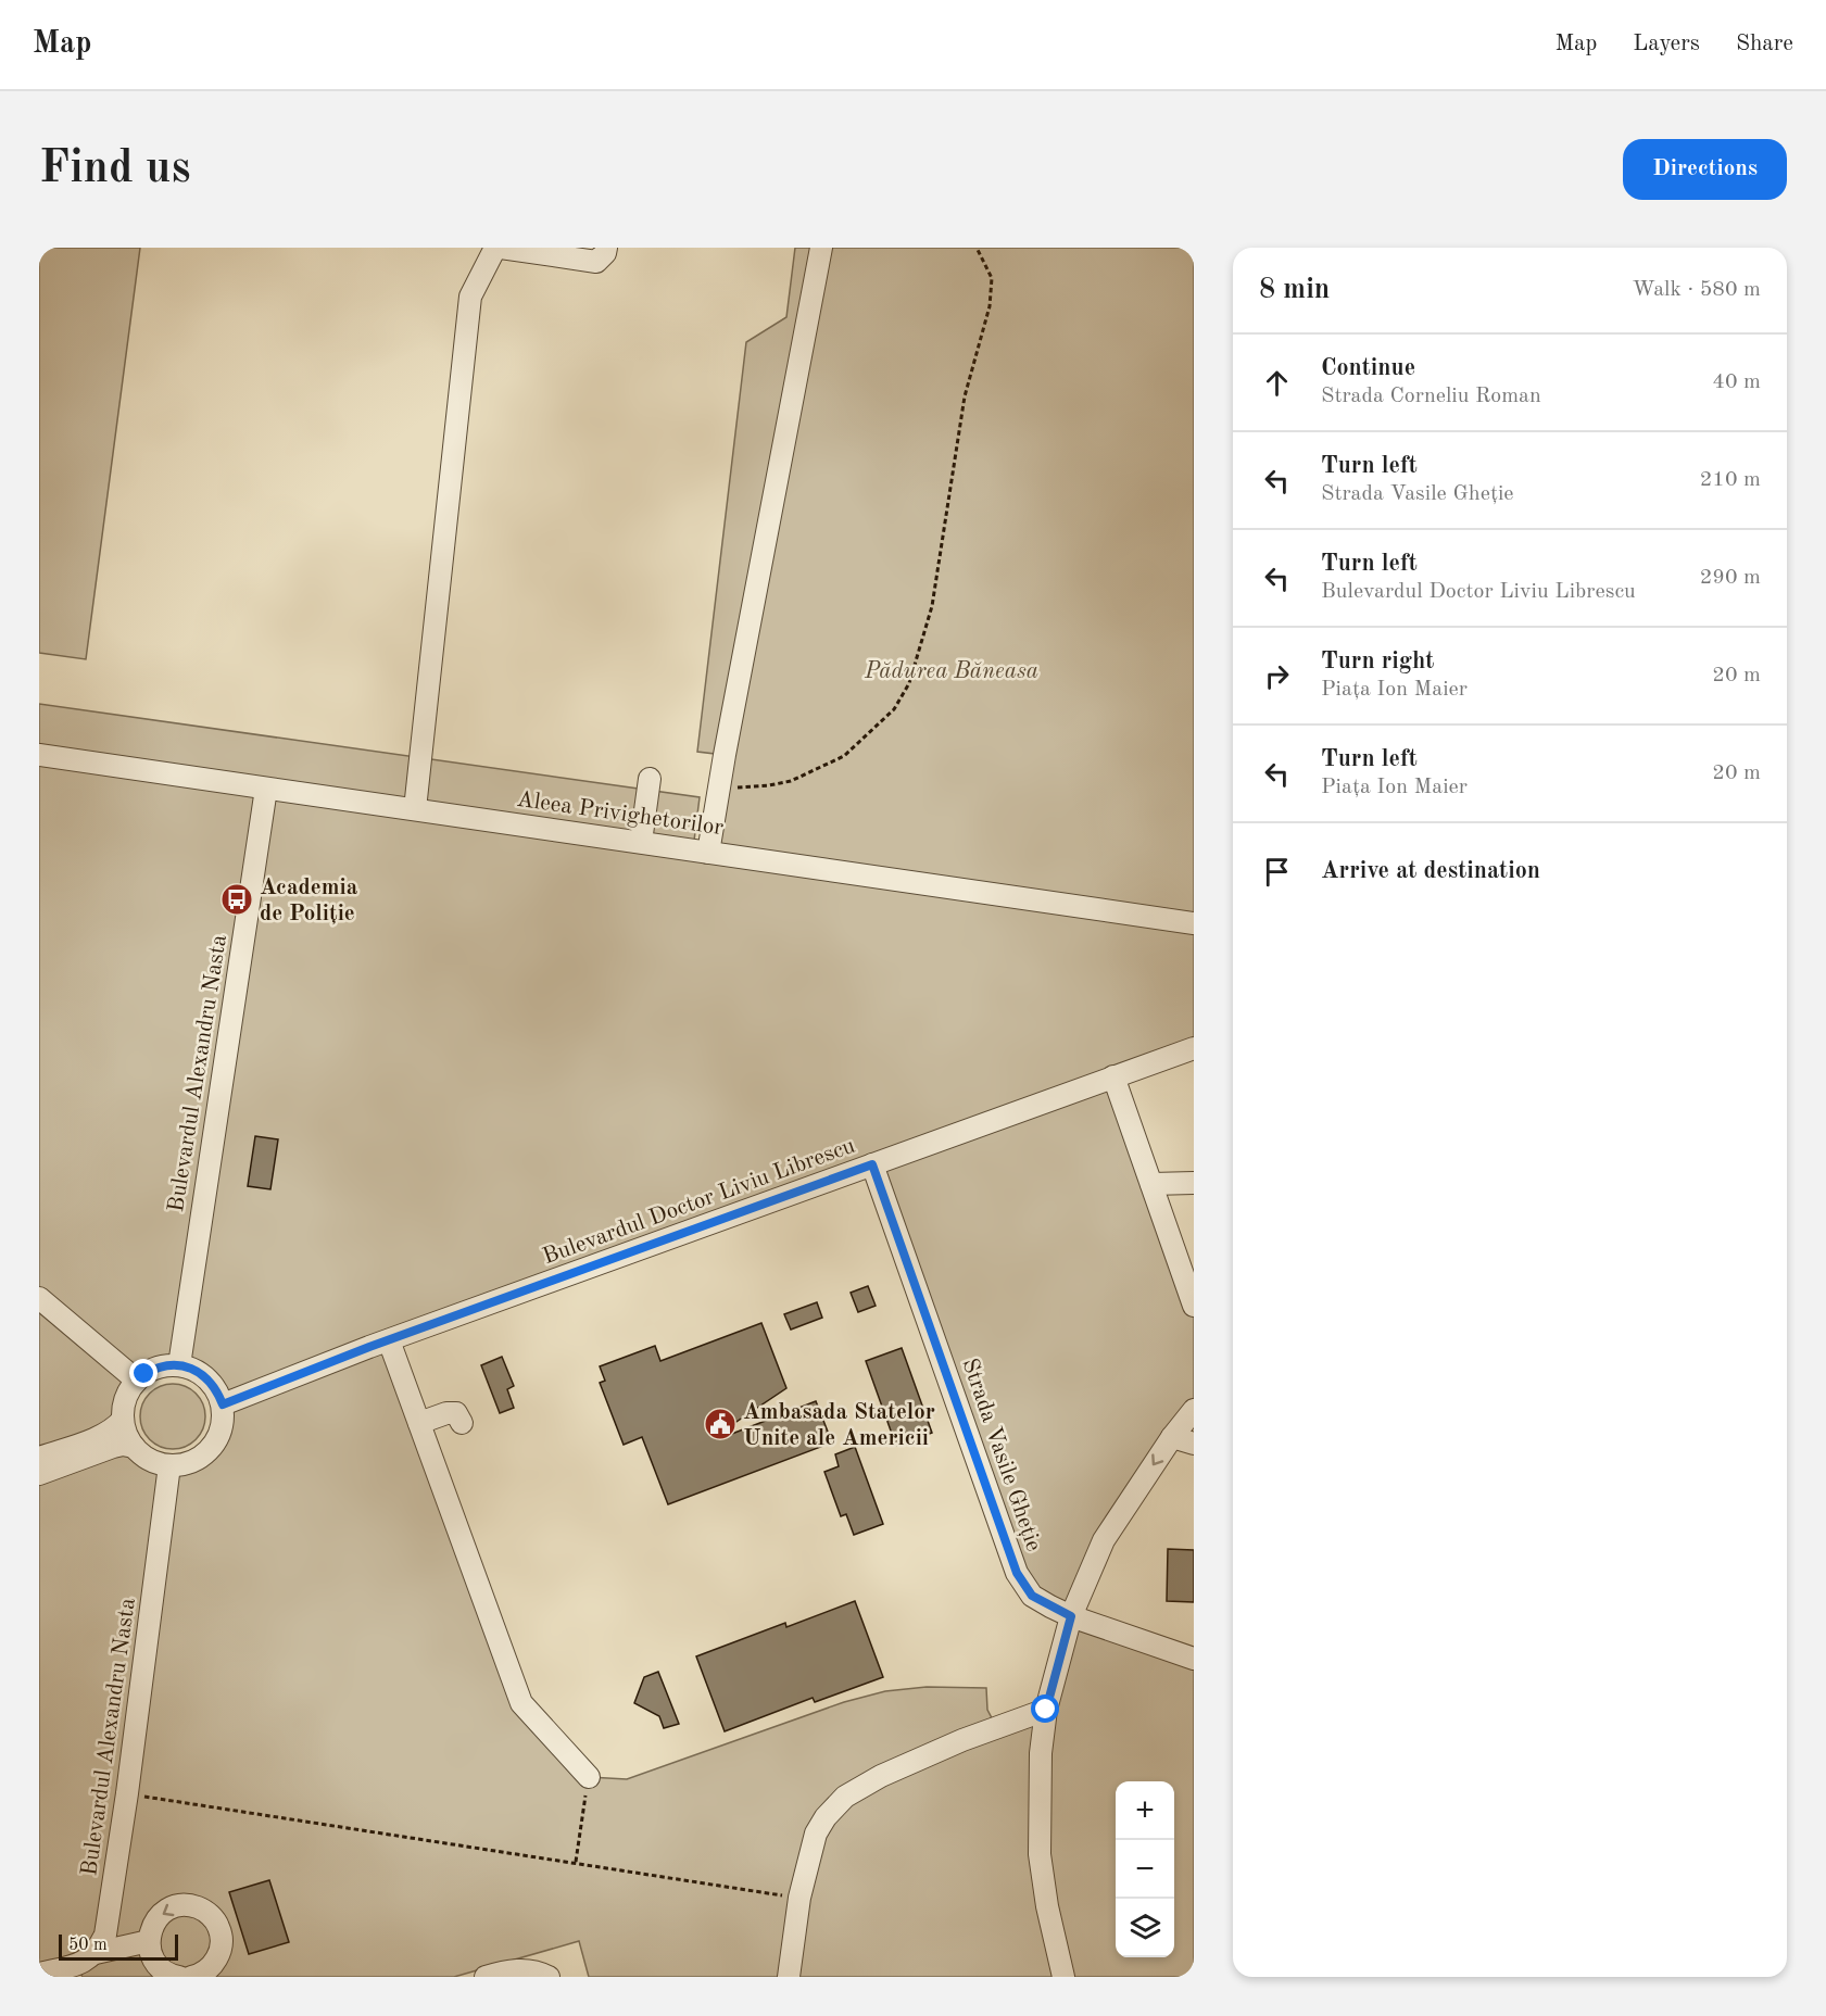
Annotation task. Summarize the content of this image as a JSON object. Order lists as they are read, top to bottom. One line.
{"streets":{"street":["Aleea Privighetorilor","Bulevardul Alexandru Nasta","Bulevardul Doctor Liviu Librescu","Strada Vasile Gheție"]},"crossings":[["Aleea Privighetorilor","Bulevardul Alexandru Nasta"],["Bulevardul Alexandru Nasta","Bulevardul Doctor Liviu Librescu"],["Bulevardul Doctor Liviu Librescu","Strada Vasile Gheție"]],"parks":["Pădurea Băneasa"],"places":{"bus stop":["Academia de Poliție"],"public building":["Ambasada Statelor Unite ale Americii"]},"scale_bar":"50 m","page":{"header":"Map","nav":["Map","Layers","Share"],"buttons":"Directions","title":"Find us","heading":["8 min","Walk · 580 m"],"list":[["Continue","Strada Corneliu Roman","40 m"],["Turn left","Strada Vasile Gheție","210 m"],["Turn left","Bulevardul Doctor Liviu Librescu","290 m"],["Turn right","Piața Ion Maier","20 m"],["Turn left","Piața Ion Maier","20 m"],"Arrive at destination"],"map_buttons":["+","−"],"scale":"50 m"}}
